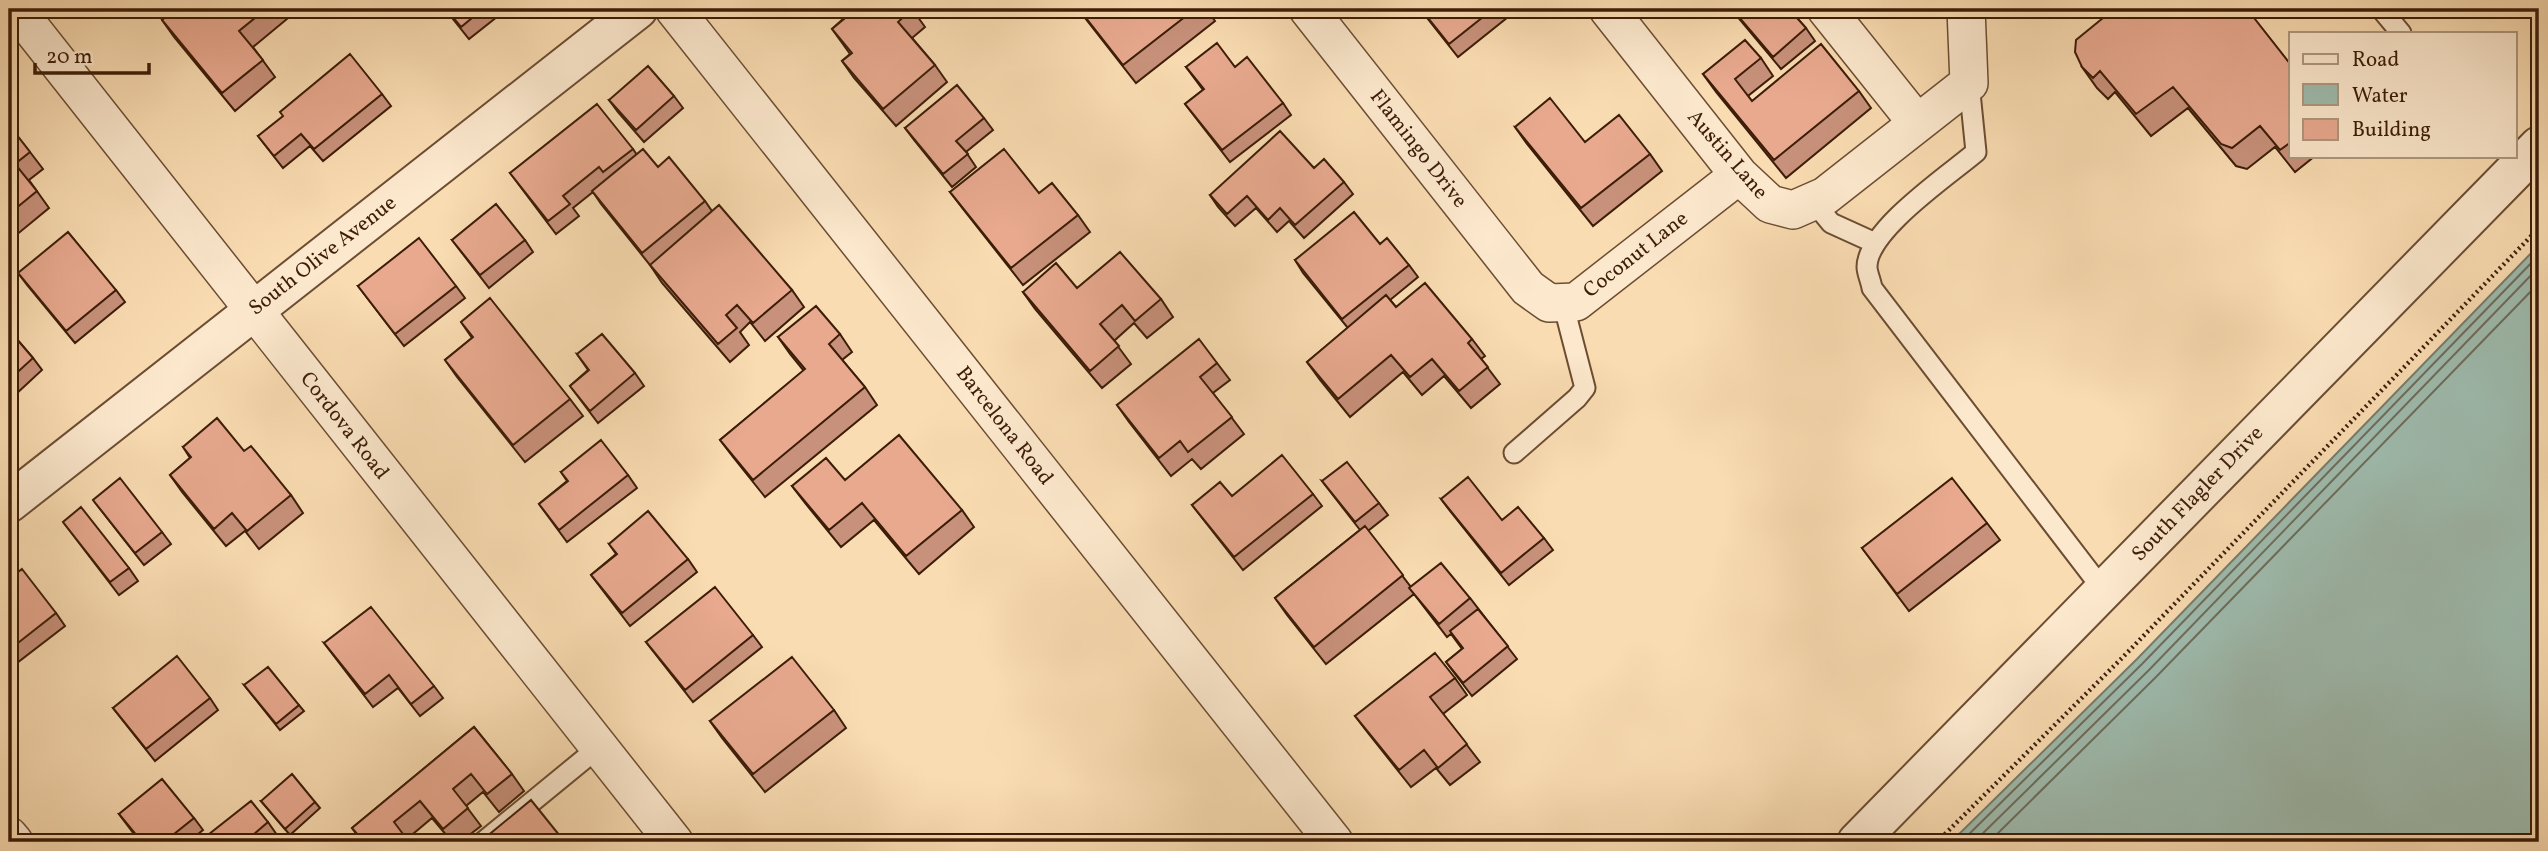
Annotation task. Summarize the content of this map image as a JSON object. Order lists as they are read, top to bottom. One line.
{"streets":{"street":["Flamingo Drive","Austin Lane","Coconut Lane","South Olive Avenue","Cordova Road","Barcelona Road","South Flagler Drive"]},"crossings":[["Flamingo Drive","Coconut Lane"],["Austin Lane","Coconut Lane"],["South Olive Avenue","Cordova Road"]],"legend":["Road","Water","Building"],"scale_bar":"20 m"}
